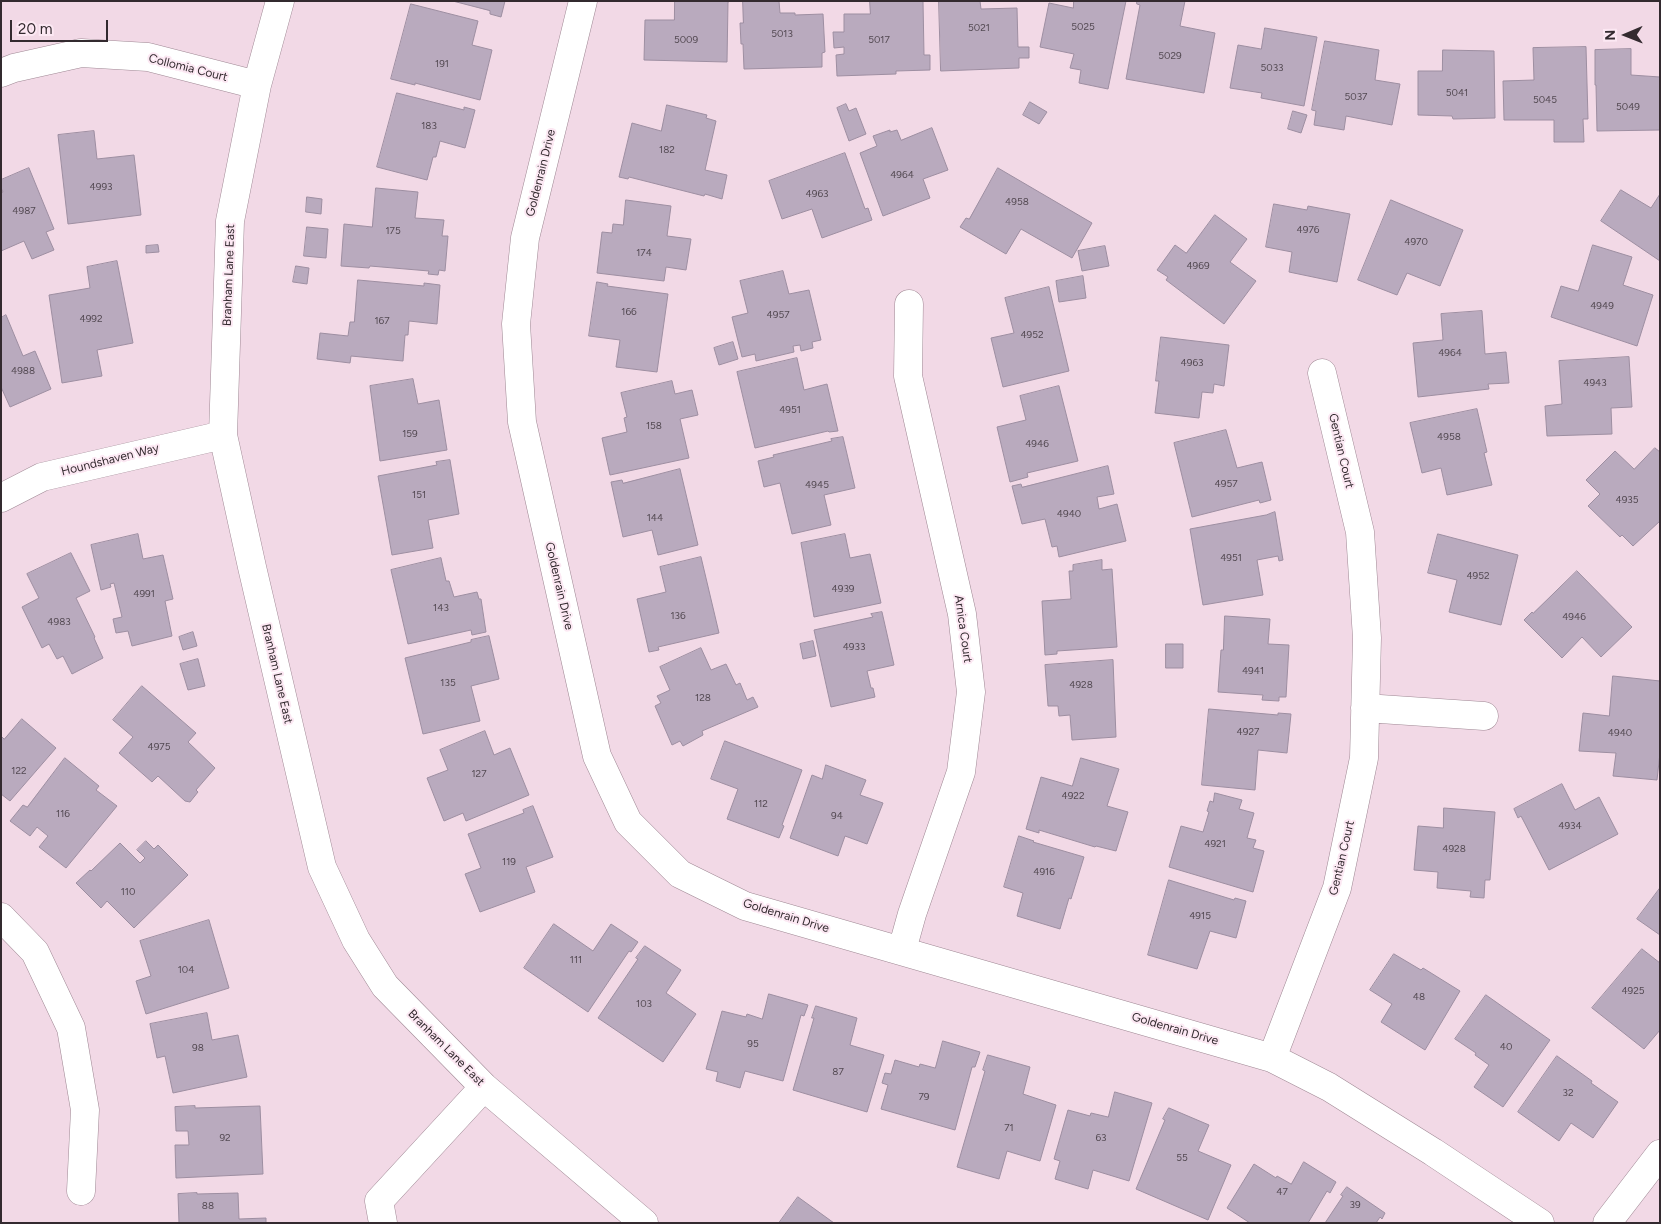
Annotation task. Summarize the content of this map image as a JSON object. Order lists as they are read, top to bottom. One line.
{"streets":{"street":["Collomia Court","Goldenrain Drive","Branham Lane East","Gentian Court","Houndshaven Way","Arnica Court"]},"crossings":[["Collomia Court","Branham Lane East"],["Goldenrain Drive","Gentian Court"],["Goldenrain Drive","Arnica Court"],["Branham Lane East","Houndshaven Way"]],"house_numbers":["5025","5021","5013","5009","5017","5029","191","5033","5041","5037","5045","5049","183","182","4964","4993","4963","4958","4987","4976","175","4970","174","4969","4949","166","4957","4992","167","4952","4964","4963","4988","4943","4951","158","159","4958","4946","4957","4945","151","4935","4940","144","4951","4952","4939","4991","143","136","4946","4983","4933","4941","135","4928","128","4927","4940","4975","122","127","4922","112","116","94","4934","4921","4928","119","4916","110","4915","111","104","4925","48","103","95","40","98","87","32","79","71","92","63","55","47","39","88"],"scale_bar":"20 m","north":"left"}
